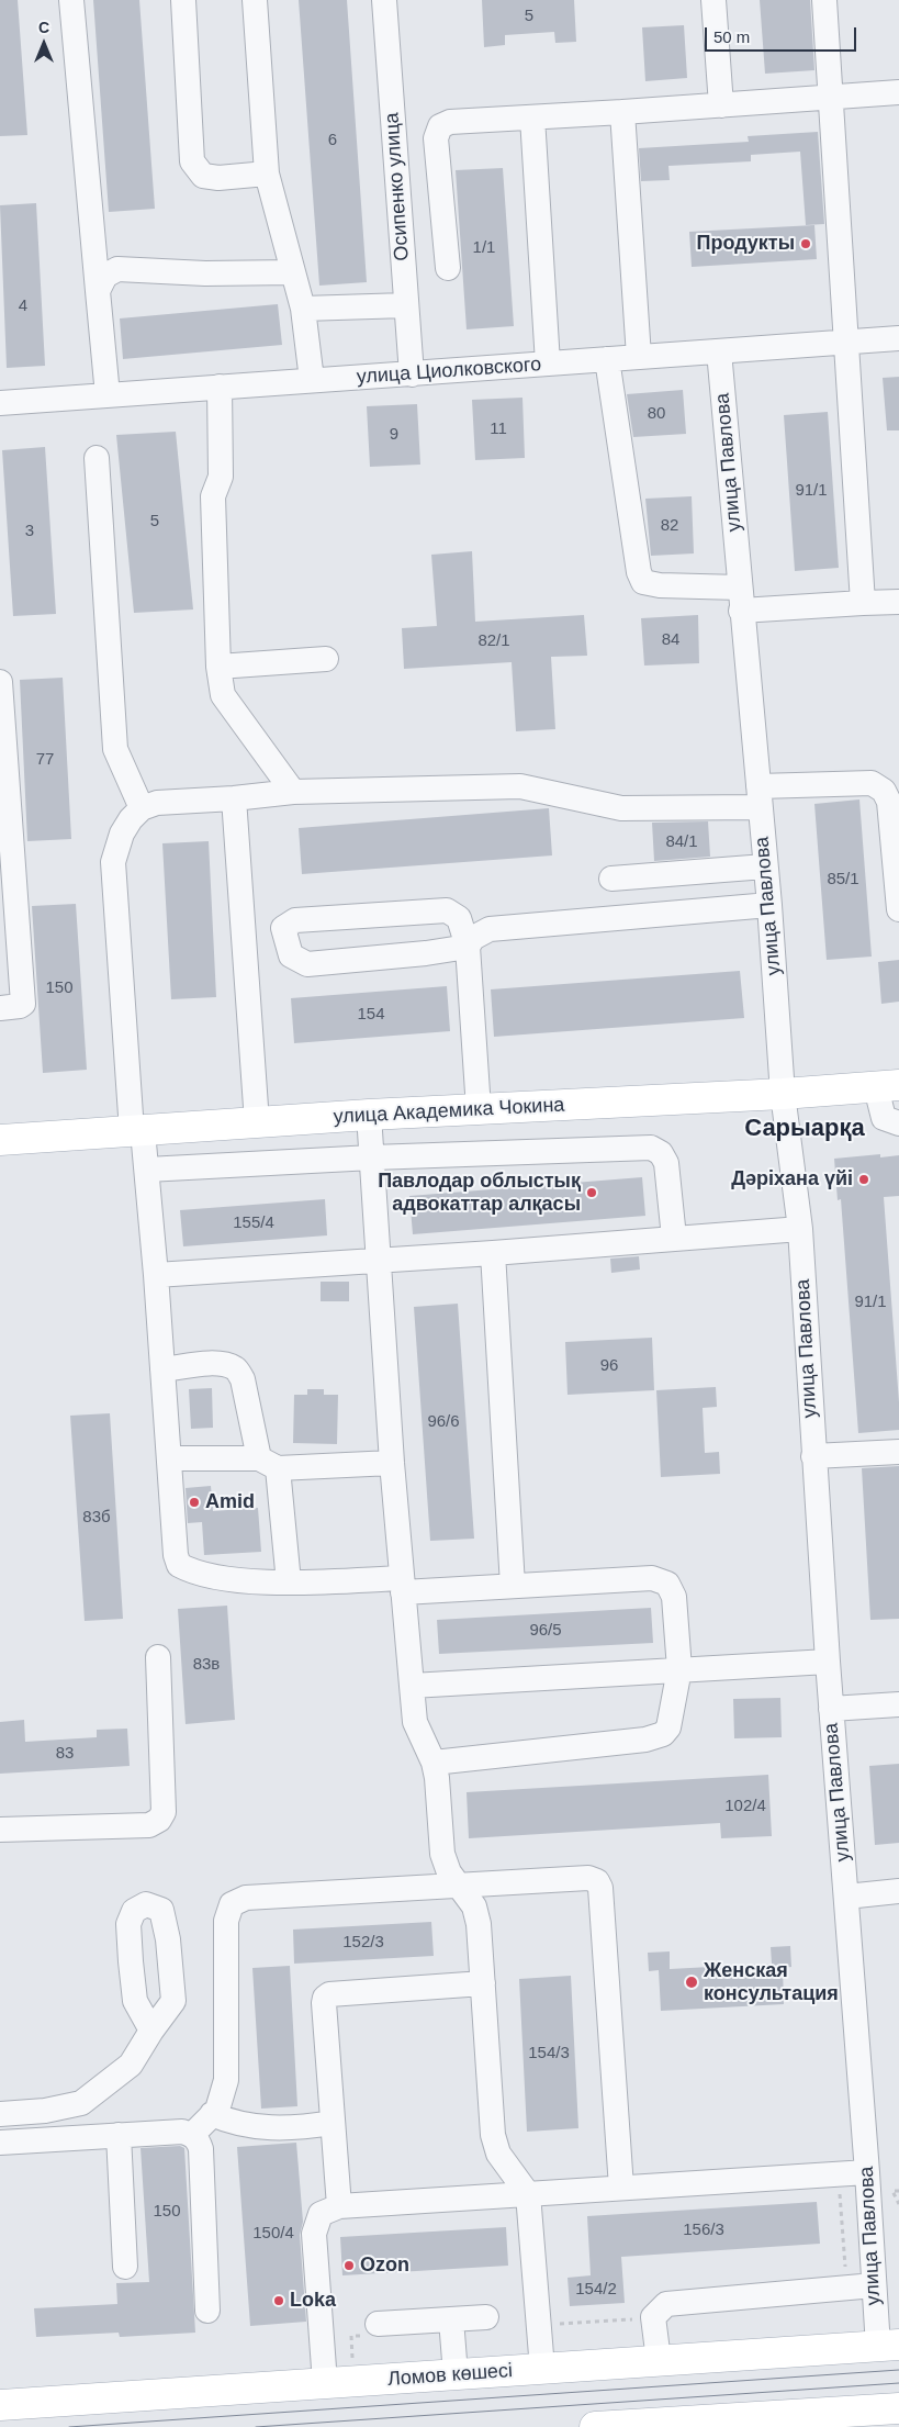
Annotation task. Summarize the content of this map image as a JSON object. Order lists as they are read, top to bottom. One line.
{"streets":{"main road":["улица Академика Чокина","Ломов көшесі"],"street":["Осипенко улица","улица Циолковского","улица Павлова"]},"crossings":[["Осипенко улица","улица Циолковского"],["улица Циолковского","улица Павлова"],["улица Павлова","улица Академика Чокина"],["улица Павлова","Ломов көшесі"]],"districts":["Сарыарқа"],"places":["Продукты","Дәріхана үйі","Павлодар облыстық адвокаттар алқасы","Amid","Женская консультация","Ozon","Loka"],"house_numbers":["5","6","1/1","4","80","11","9","91/1","5","82","3","84","82/1","77","84/1","85/1","150","154","155/4","91/1","96","96/6","83б","96/5","83в","83","102/4","152/3","154/3","150","156/3","150/4","154/2"],"scale_bar":"50 m","north":"top"}
